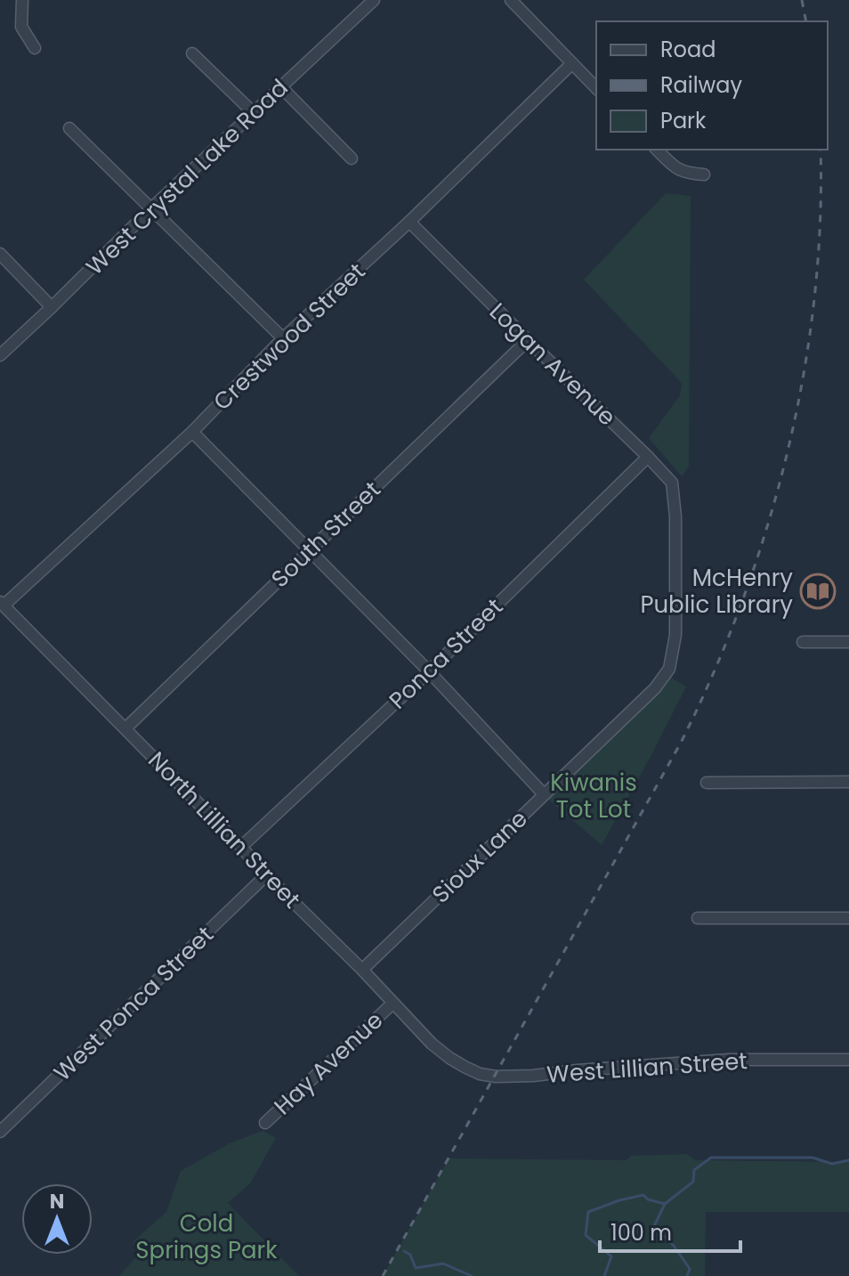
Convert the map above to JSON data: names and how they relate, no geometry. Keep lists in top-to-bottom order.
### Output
{
  "streets": {
    "street": [
      "West Crystal Lake Road",
      "Crestwood Street",
      "Logan Avenue",
      "South Street",
      "Ponca Street",
      "North Lillian Street",
      "Sioux Lane",
      "West Ponca Street",
      "Hay Avenue",
      "West Lillian Street"
    ]
  },
  "crossings": [
    ["Crestwood Street", "Logan Avenue"],
    ["Crestwood Street", "North Lillian Street"],
    ["Logan Avenue", "South Street"],
    ["Logan Avenue", "Ponca Street"],
    ["Logan Avenue", "Sioux Lane"],
    ["South Street", "North Lillian Street"],
    ["Ponca Street", "North Lillian Street"],
    ["North Lillian Street", "Sioux Lane"],
    ["North Lillian Street", "West Ponca Street"],
    ["North Lillian Street", "Hay Avenue"],
    ["North Lillian Street", "West Lillian Street"]
  ],
  "parks": ["Kiwanis Tot Lot", "Cold Springs Park"],
  "places": {
    "library": ["McHenry Public Library"]
  },
  "legend": ["Road", "Railway", "Park"],
  "scale_bar": "100 m",
  "north": "top"
}
